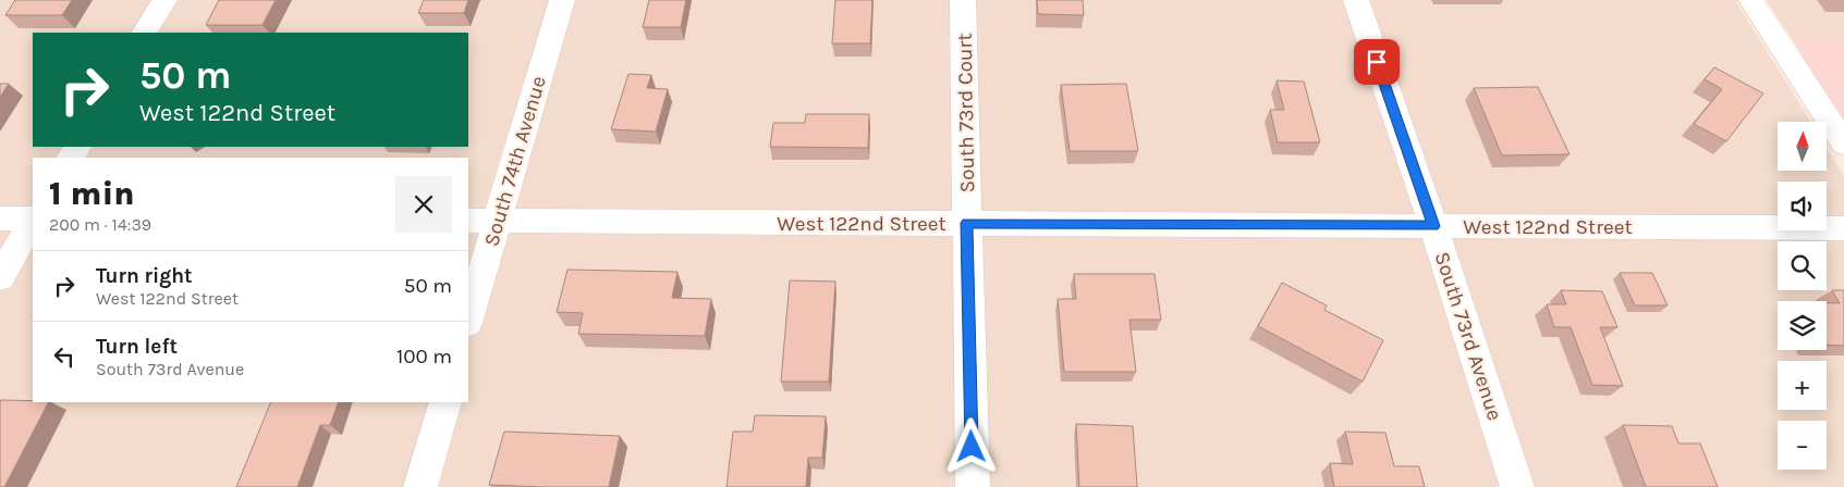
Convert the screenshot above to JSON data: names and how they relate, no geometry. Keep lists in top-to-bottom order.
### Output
{
  "streets": {
    "street": [
      "South 73rd Court",
      "South 74th Avenue",
      "West 122nd Street",
      "South 73rd Avenue"
    ]
  },
  "crossings": [
    ["South 73rd Court", "West 122nd Street"],
    ["South 74th Avenue", "West 122nd Street"],
    ["West 122nd Street", "South 73rd Avenue"]
  ],
  "north": "top",
  "page": {
    "turn": ["50 m", "West 122nd Street"],
    "map_buttons": ["+", "−"],
    "heading": ["1 min", "200 m · 14:39"],
    "list": [
      {
        "name": "Turn right",
        "note": "West 122nd Street",
        "value": "50 m"
      },
      {
        "name": "Turn left",
        "note": "South 73rd Avenue",
        "value": "100 m"
      }
    ]
  }
}
